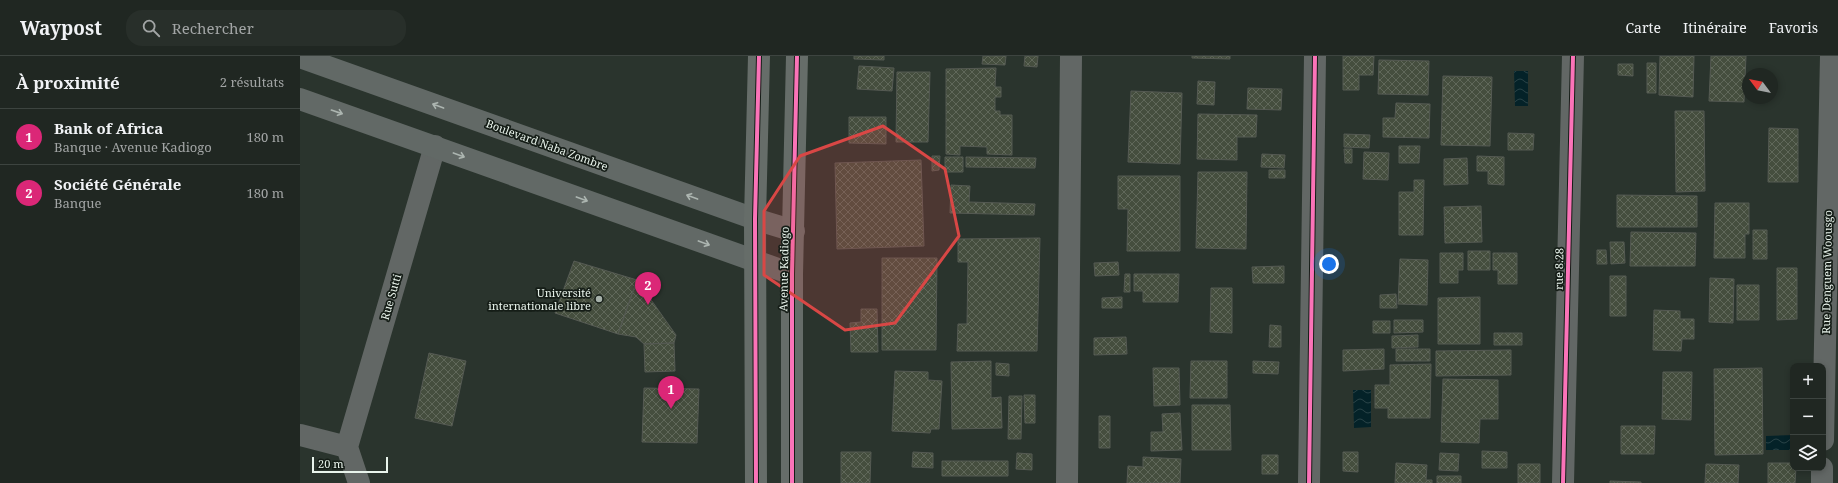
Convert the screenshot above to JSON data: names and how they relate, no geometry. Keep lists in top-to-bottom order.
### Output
{
  "streets": {
    "highway": ["Avenue Kadiogo"],
    "main road": ["Boulevard Naba Zombre"],
    "street": ["rue 8.28", "Rue Denguem Woousgo", "Rue Sutti"]
  },
  "crossings": [
    ["Boulevard Naba Zombre", "Avenue Kadiogo"]
  ],
  "places": ["Université internationale libre"],
  "scale_bar": "20 m",
  "north": "top left",
  "page": {
    "header": "Waypost",
    "search": "Rechercher",
    "nav": ["Carte", "Itinéraire", "Favoris"],
    "heading": ["À proximité", "2 résultats"],
    "list": [
      {
        "mark": "1",
        "name": "Bank of Africa",
        "note": "Banque · Avenue Kadiogo",
        "value": "180 m"
      },
      {
        "mark": "2",
        "name": "Société Générale",
        "note": "Banque",
        "value": "180 m"
      }
    ],
    "pins": ["2", "1"],
    "map_buttons": ["+", "−"],
    "scale": "20 m"
  }
}
